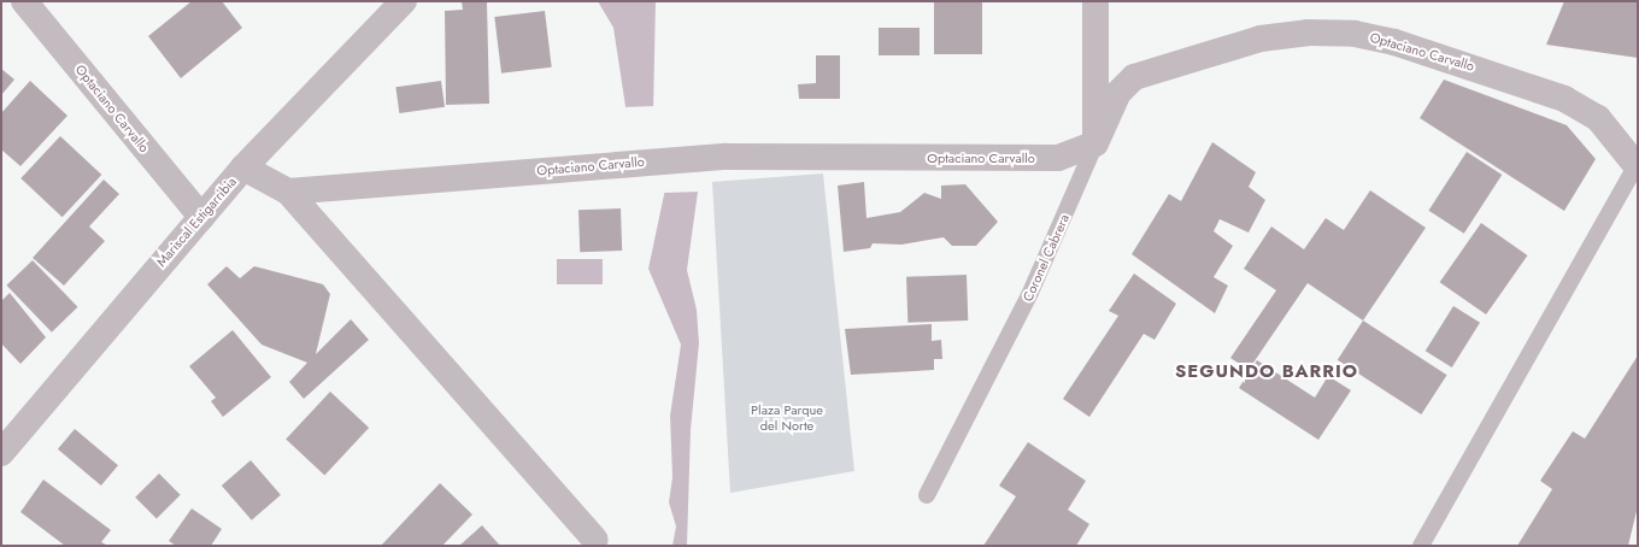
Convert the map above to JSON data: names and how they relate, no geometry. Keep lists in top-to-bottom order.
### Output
{
  "streets": {
    "street": ["Optaciano Carvallo", "Mariscal Estigarribia", "Coronel Cabrera"]
  },
  "crossings": [
    ["Optaciano Carvallo", "Mariscal Estigarribia"],
    ["Optaciano Carvallo", "Coronel Cabrera"]
  ],
  "districts": ["SEGUNDO BARRIO"],
  "parks": ["Plaza Parque del Norte"]
}
